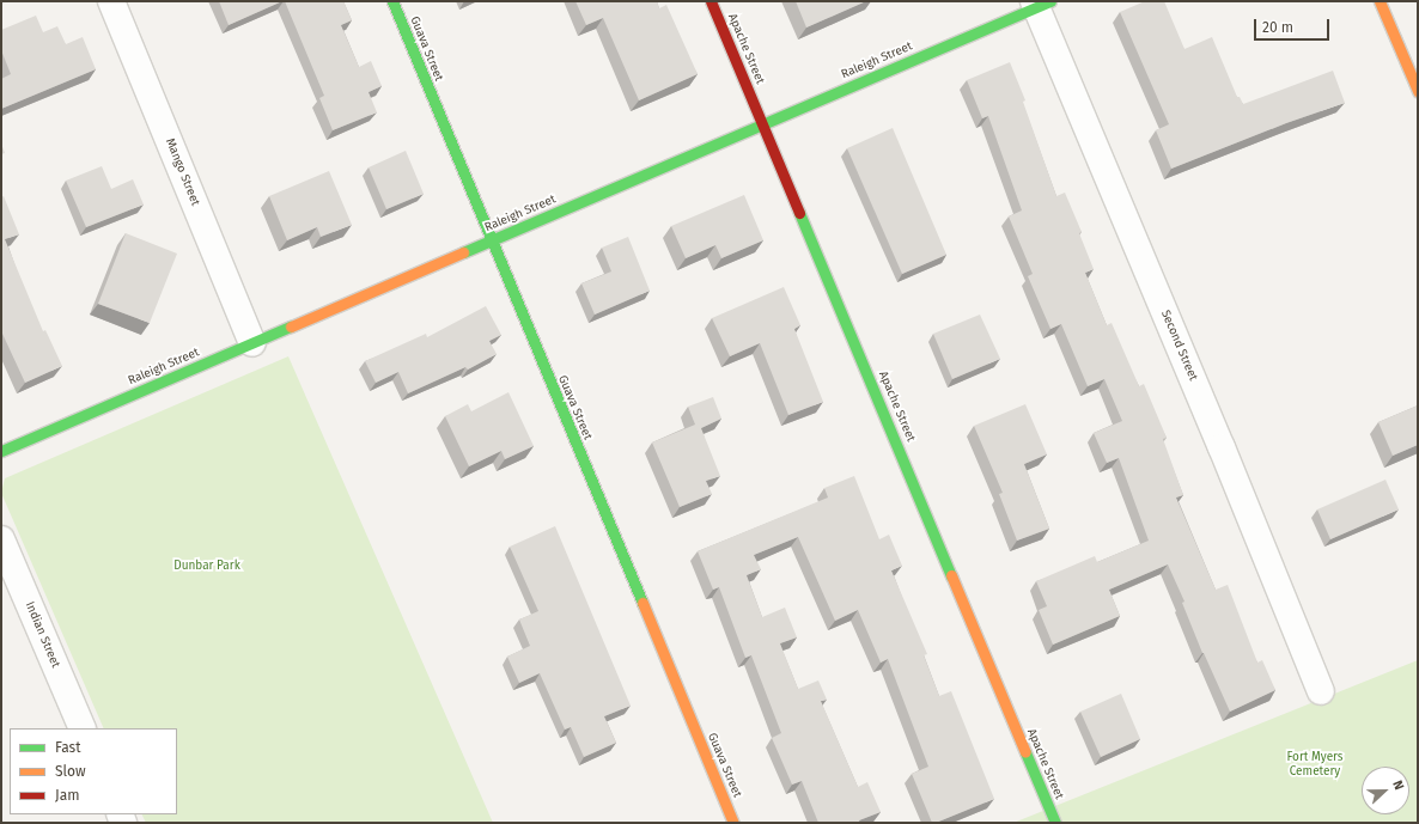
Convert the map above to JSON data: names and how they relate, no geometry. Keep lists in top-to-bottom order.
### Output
{
  "streets": {
    "street": [
      "Guava Street",
      "Apache Street",
      "Raleigh Street",
      "Mango Street",
      "Second Street",
      "Indian Street"
    ]
  },
  "crossings": [
    ["Guava Street", "Raleigh Street"],
    ["Apache Street", "Raleigh Street"],
    ["Raleigh Street", "Mango Street"],
    ["Raleigh Street", "Second Street"]
  ],
  "parks": ["Dunbar Park", "Fort Myers Cemetery"],
  "legend": ["Fast", "Slow", "Jam"],
  "scale_bar": "20 m",
  "north": "right"
}
